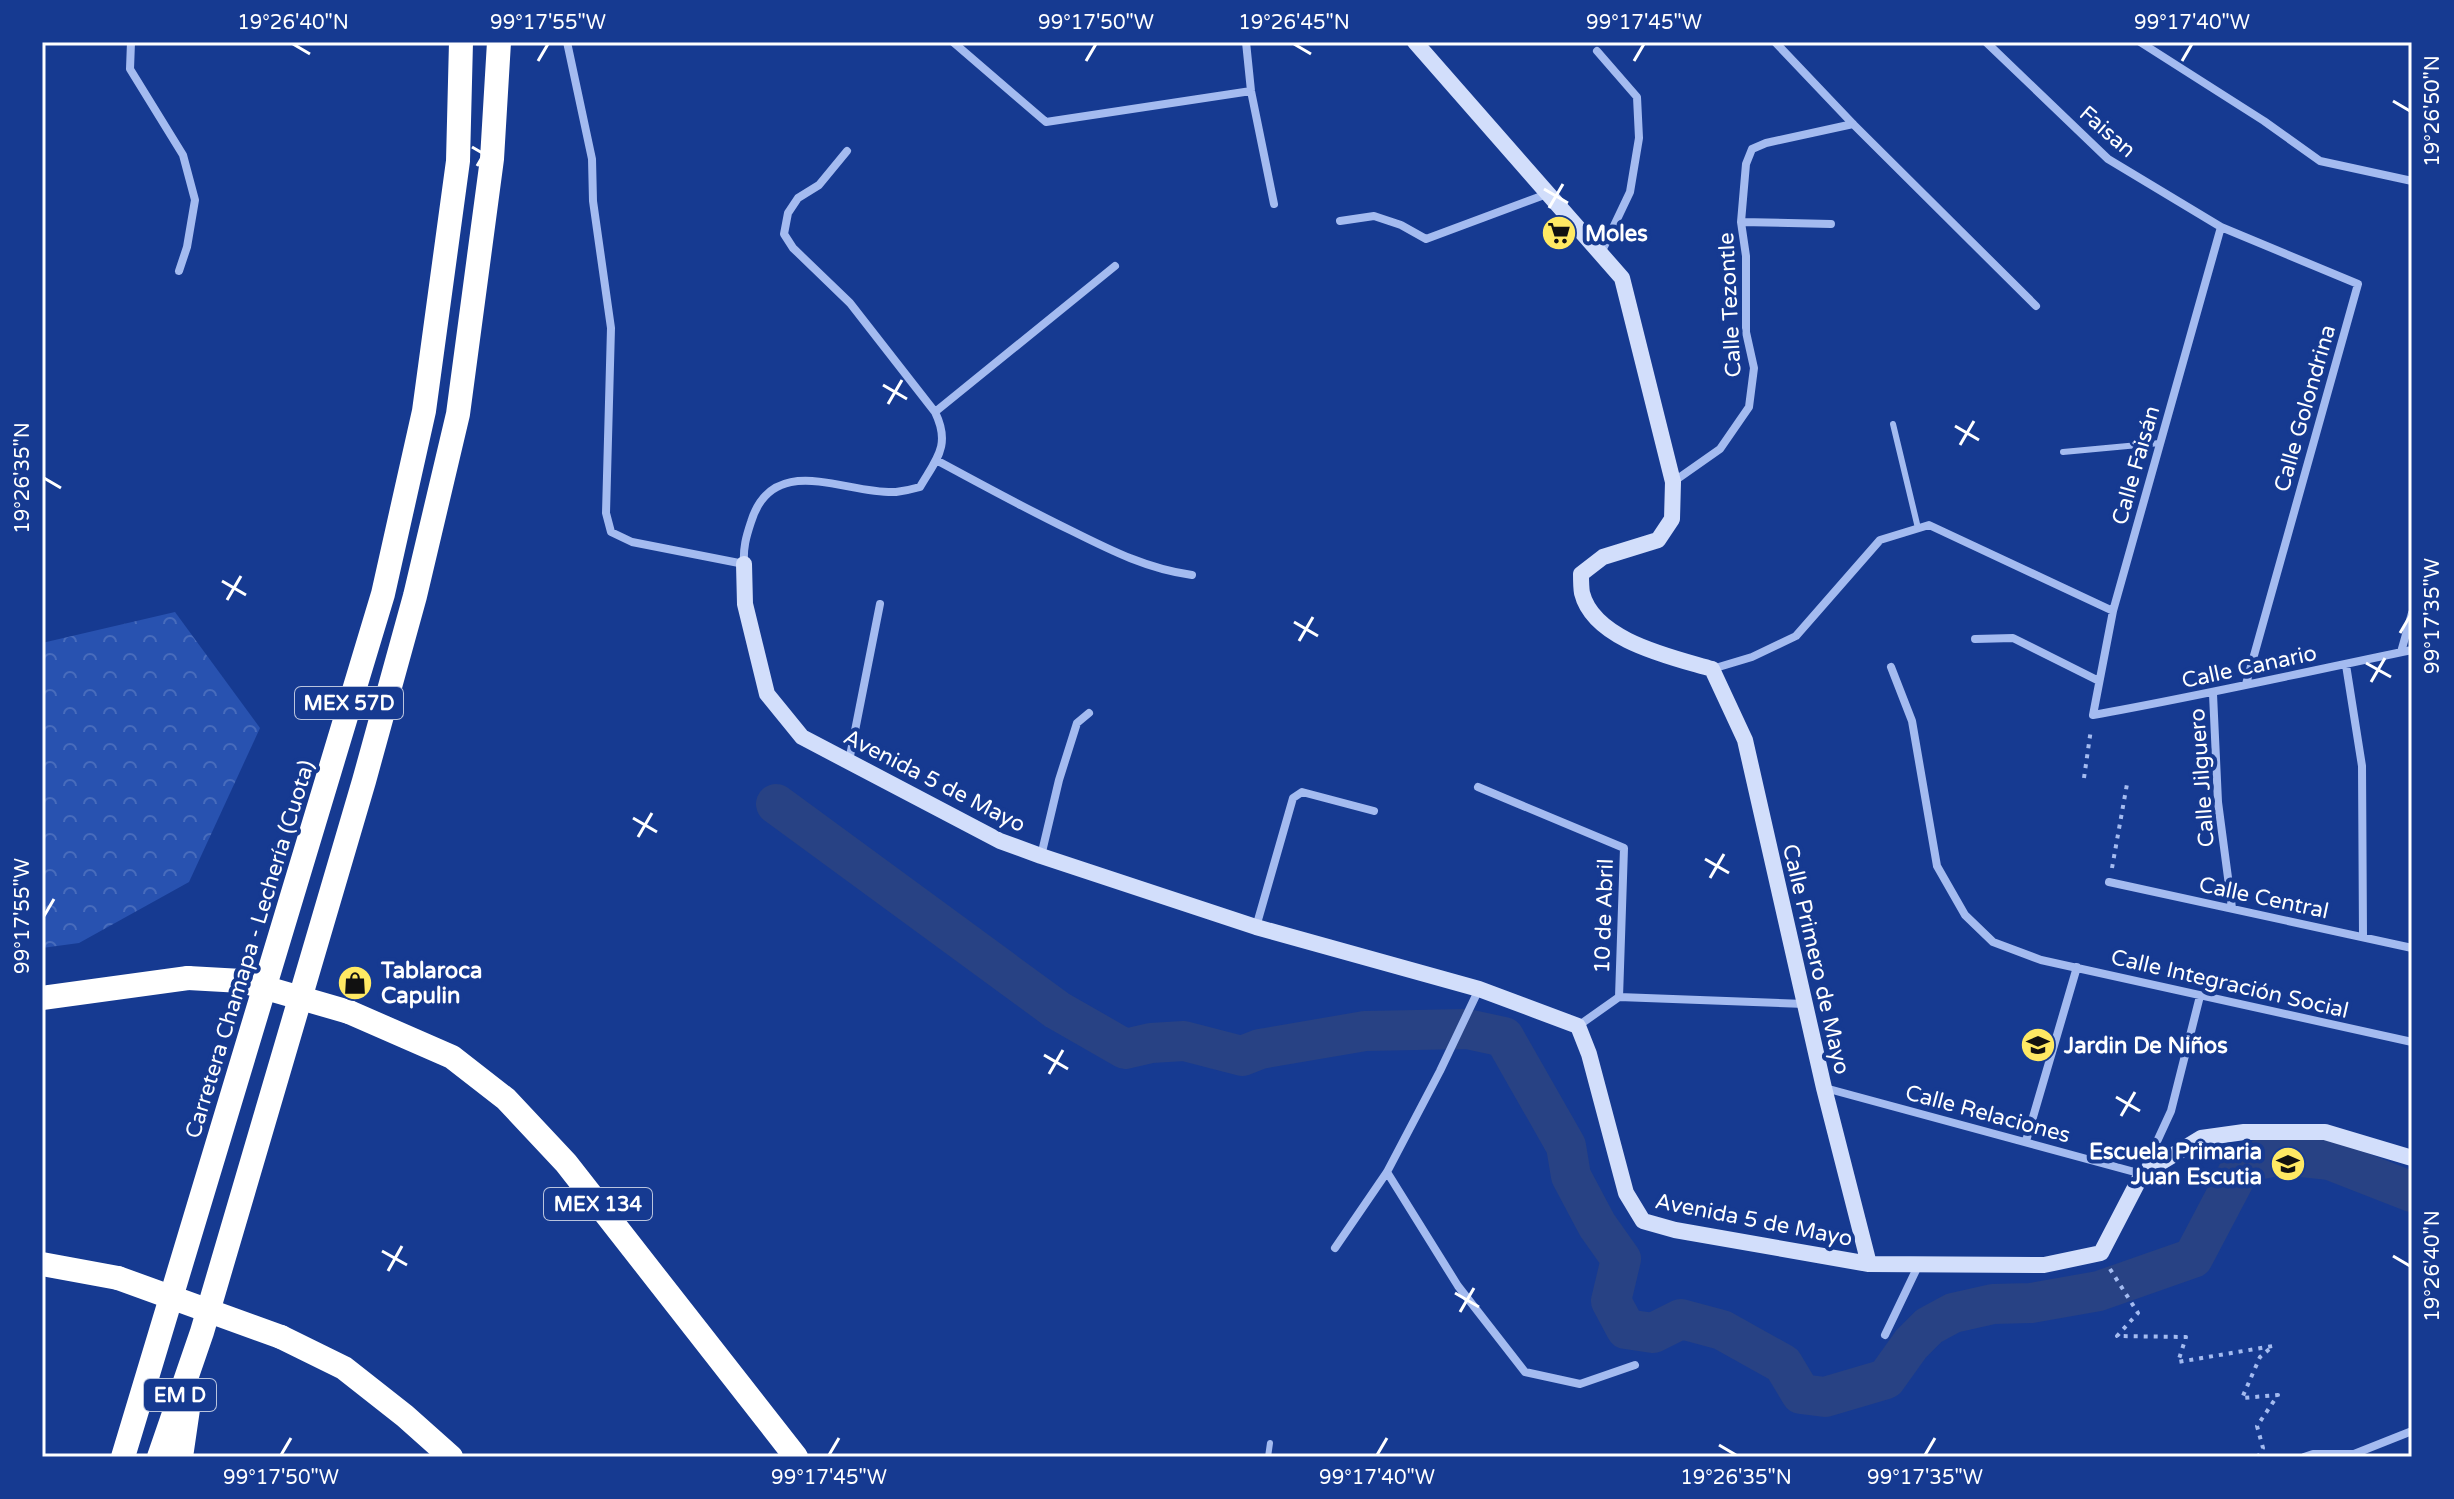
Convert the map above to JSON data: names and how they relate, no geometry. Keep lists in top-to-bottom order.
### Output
{
  "streets": {
    "highway": [
      "MEX 57D",
      "Carretera Chamapa - Lechería (Cuota)",
      "MEX 134",
      "EM D"
    ],
    "street": [
      "Faisan",
      "Calle Tezontle",
      "Calle Golondrina",
      "Calle Faisán",
      "Calle Canario",
      "Calle Jilguero",
      "Avenida 5 de Mayo",
      "Calle Central",
      "10 de Abril",
      "Calle Primero de Mayo",
      "Calle Integración Social",
      "Calle Relaciones"
    ]
  },
  "crossings": [
    ["Faisan", "Calle Golondrina"],
    ["Faisan", "Calle Faisán"],
    ["Calle Golondrina", "Calle Faisán"],
    ["Calle Golondrina", "Calle Canario"],
    ["Calle Faisán", "Calle Canario"],
    ["Calle Canario", "Calle Jilguero"],
    ["MEX 57D", "EM D"],
    ["Calle Jilguero", "Calle Central"],
    ["Avenida 5 de Mayo", "10 de Abril"],
    ["Avenida 5 de Mayo", "Calle Primero de Mayo"],
    ["Avenida 5 de Mayo", "Calle Relaciones"],
    ["Carretera Chamapa - Lechería (Cuota)", "EM D"],
    ["Calle Primero de Mayo", "Calle Relaciones"]
  ],
  "places": {
    "supermarket": ["Moles"],
    "shop": ["Tablaroca Capulin"],
    "school or university": ["Jardin De Niños", "Escuela Primaria Juan Escutia"]
  },
  "coordinates": [
    "19°26'40\"N",
    "99°17'55\"W",
    "99°17'50\"W",
    "19°26'45\"N",
    "99°17'45\"W",
    "99°17'40\"W",
    "19°26'50\"N",
    "19°26'35\"N",
    "99°17'35\"W"
  ]
}
